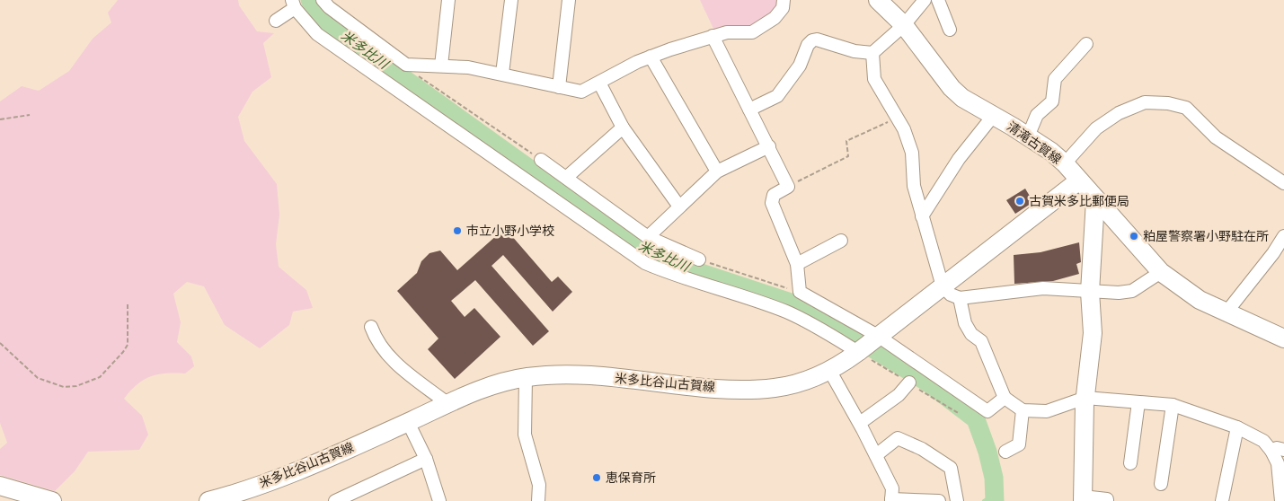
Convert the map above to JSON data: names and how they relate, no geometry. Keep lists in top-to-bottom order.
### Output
{
  "streets": {
    "main road": ["清滝古賀線", "米多比谷山古賀線"]
  },
  "crossings": [
    ["清滝古賀線", "米多比谷山古賀線"]
  ],
  "water": ["米多比川"],
  "places": [
    "古賀米多比郵便局",
    "市立小野小学校",
    "粕屋警察署小野駐在所",
    "恵保育所"
  ]
}
